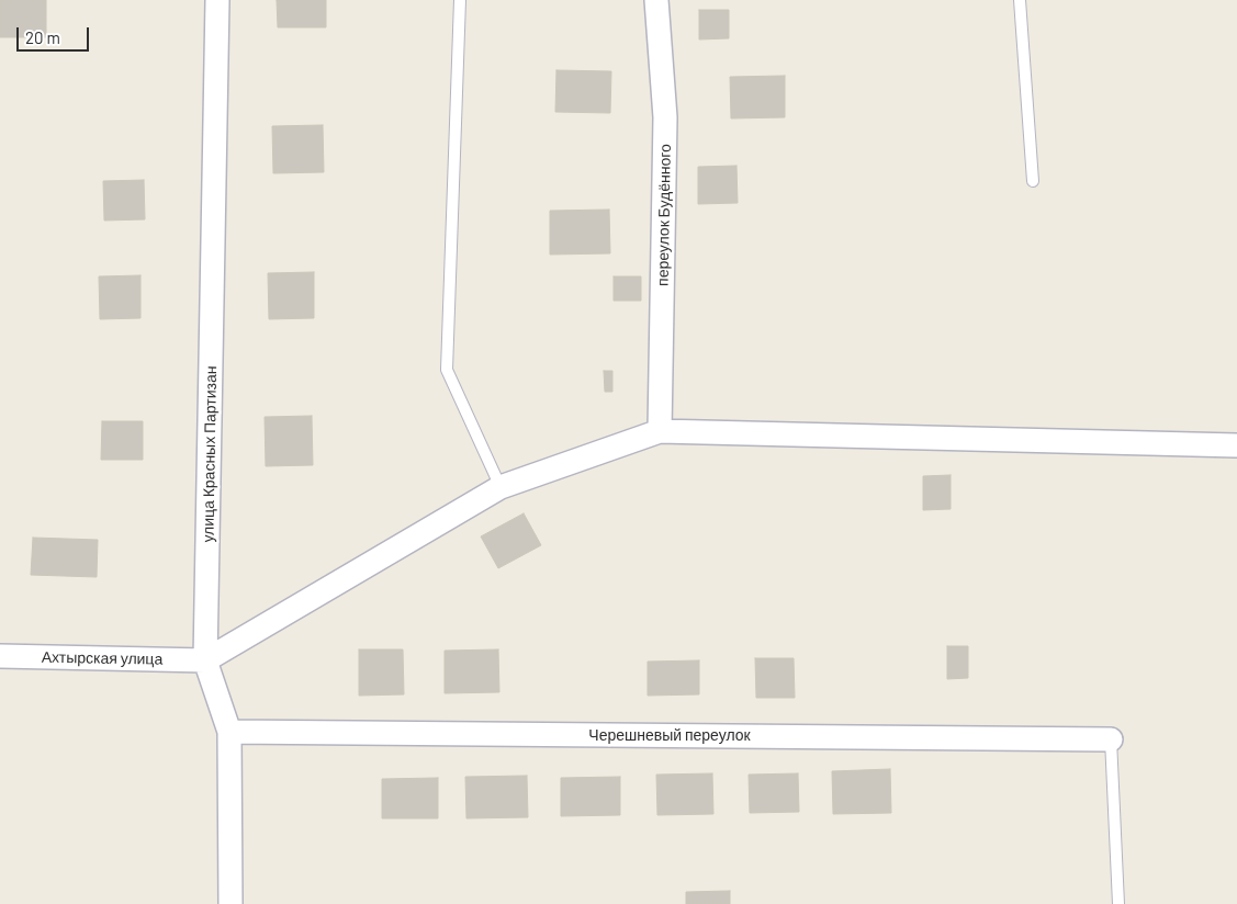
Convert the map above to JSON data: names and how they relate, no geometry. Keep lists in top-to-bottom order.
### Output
{
  "streets": {
    "street": [
      "переулок Будённого",
      "улица Красных Партизан",
      "Ахтырская улица",
      "Черешневый переулок"
    ]
  },
  "crossings": [
    ["улица Красных Партизан", "Ахтырская улица"],
    ["улица Красных Партизан", "Черешневый переулок"]
  ],
  "scale_bar": "20 m"
}
